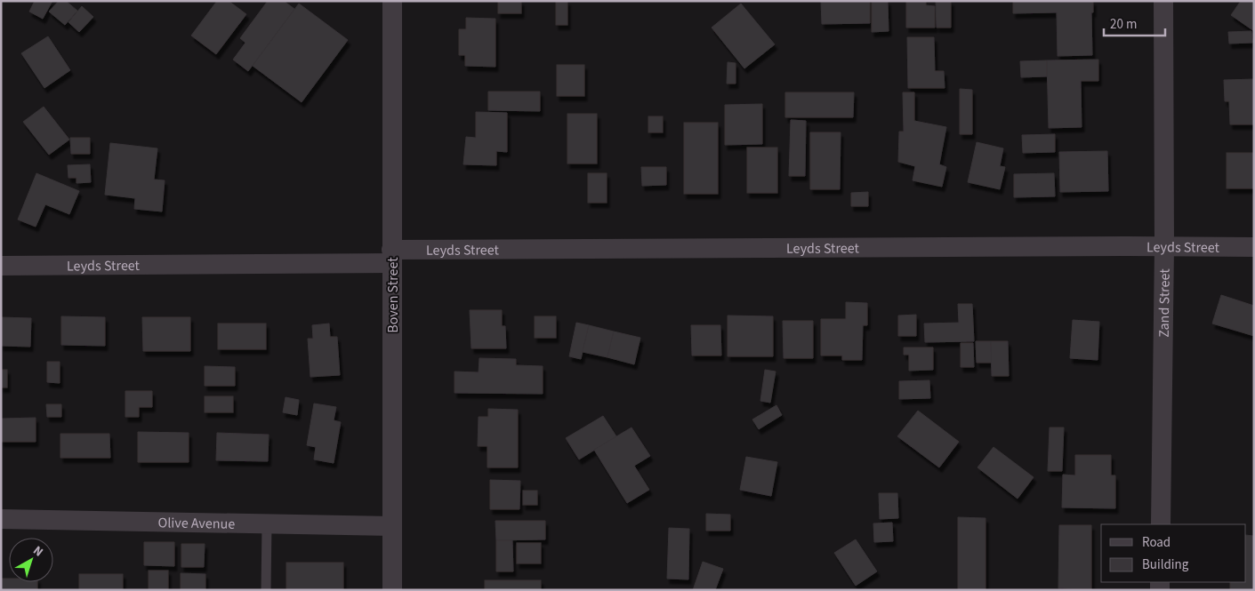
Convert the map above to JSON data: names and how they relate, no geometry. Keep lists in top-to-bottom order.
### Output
{
  "streets": {
    "street": [
      "Leyds Street",
      "Boven Street",
      "Zand Street",
      "Olive Avenue"
    ]
  },
  "crossings": [
    ["Leyds Street", "Boven Street"],
    ["Leyds Street", "Zand Street"],
    ["Boven Street", "Olive Avenue"]
  ],
  "legend": ["Road", "Building"],
  "scale_bar": "20 m",
  "north": "top right"
}
